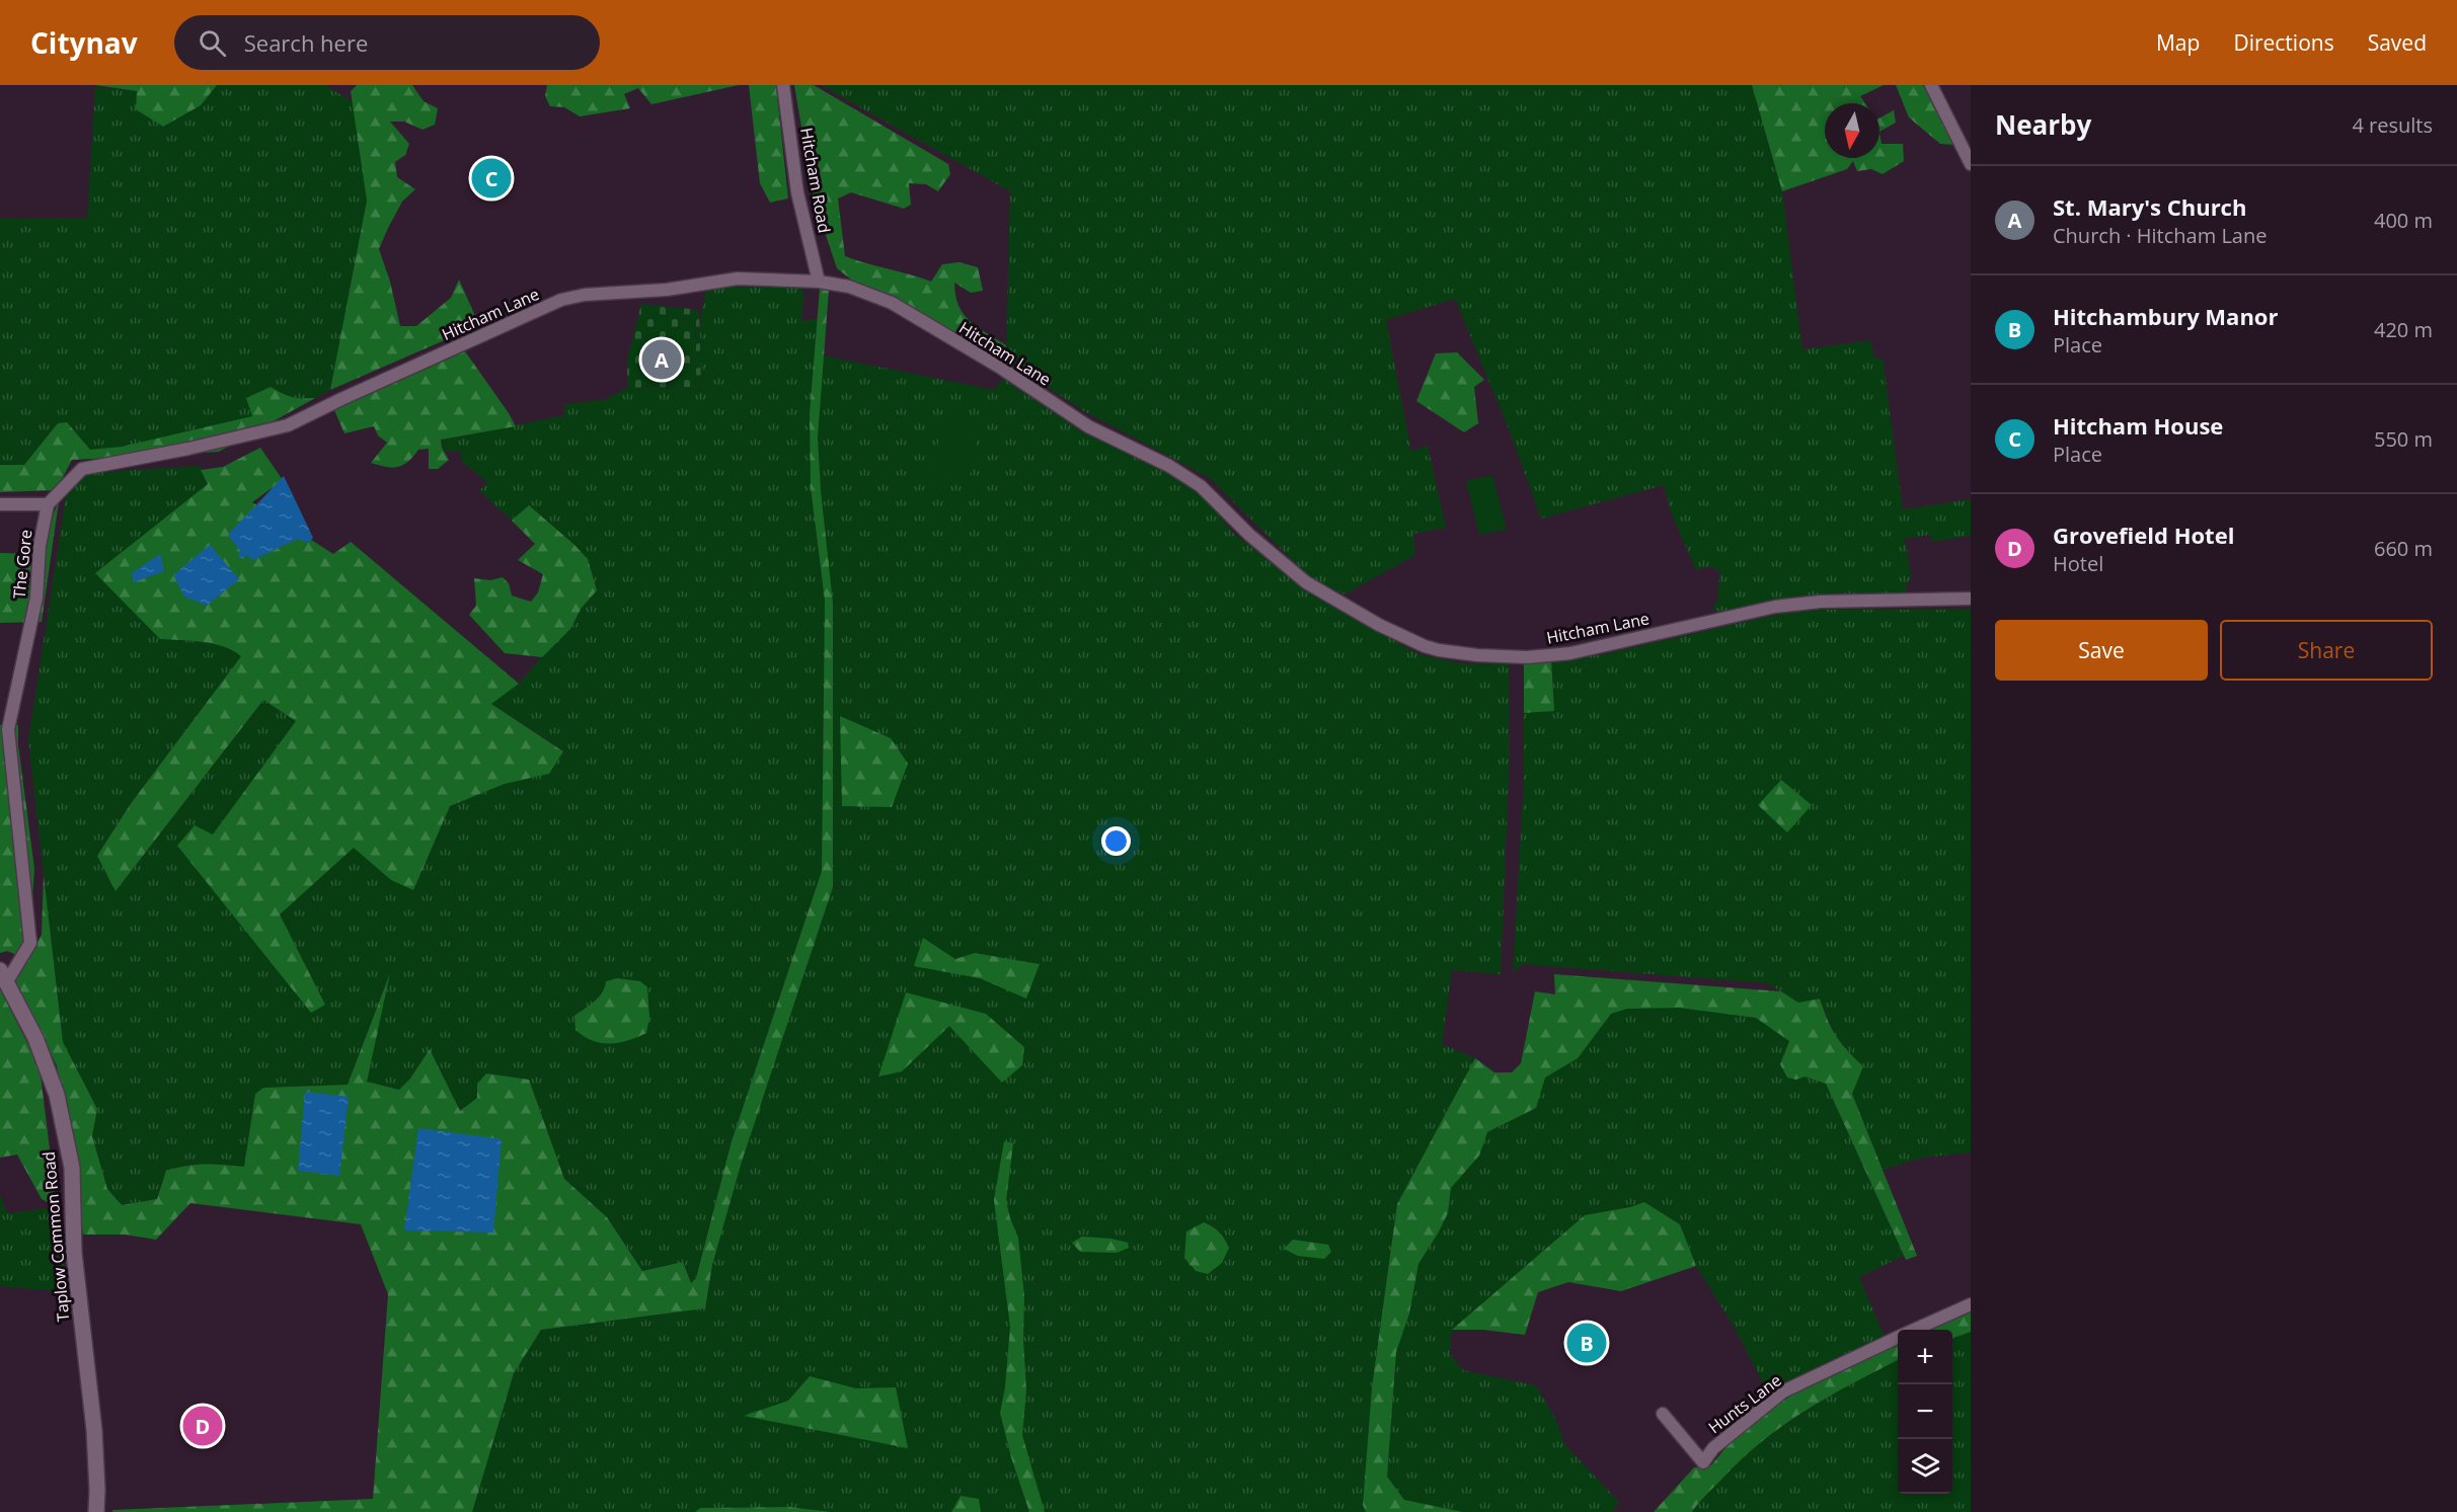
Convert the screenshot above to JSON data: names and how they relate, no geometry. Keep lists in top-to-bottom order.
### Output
{
  "streets": {
    "street": [
      "Hitcham Road",
      "Hitcham Lane",
      "The Gore",
      "Taplow Common Road",
      "Hunts Lane"
    ]
  },
  "crossings": [
    ["Hitcham Road", "Hitcham Lane"],
    ["Hitcham Lane", "The Gore"],
    ["The Gore", "Taplow Common Road"]
  ],
  "north": "bottom",
  "page": {
    "header": "Citynav",
    "search": "Search here",
    "nav": ["Map", "Directions", "Saved"],
    "heading": ["Nearby", "4 results"],
    "pins": [
      "C",
      "A",
      "B",
      "D"
    ],
    "list": [
      {
        "mark": "A",
        "name": "St. Mary's Church",
        "note": "Church · Hitcham Lane",
        "value": "400 m"
      },
      {
        "mark": "B",
        "name": "Hitchambury Manor",
        "note": "Place",
        "value": "420 m"
      },
      {
        "mark": "C",
        "name": "Hitcham House",
        "note": "Place",
        "value": "550 m"
      },
      {
        "mark": "D",
        "name": "Grovefield Hotel",
        "note": "Hotel",
        "value": "660 m"
      }
    ],
    "buttons": ["Save", "Share"],
    "map_buttons": ["+", "−"]
  }
}
